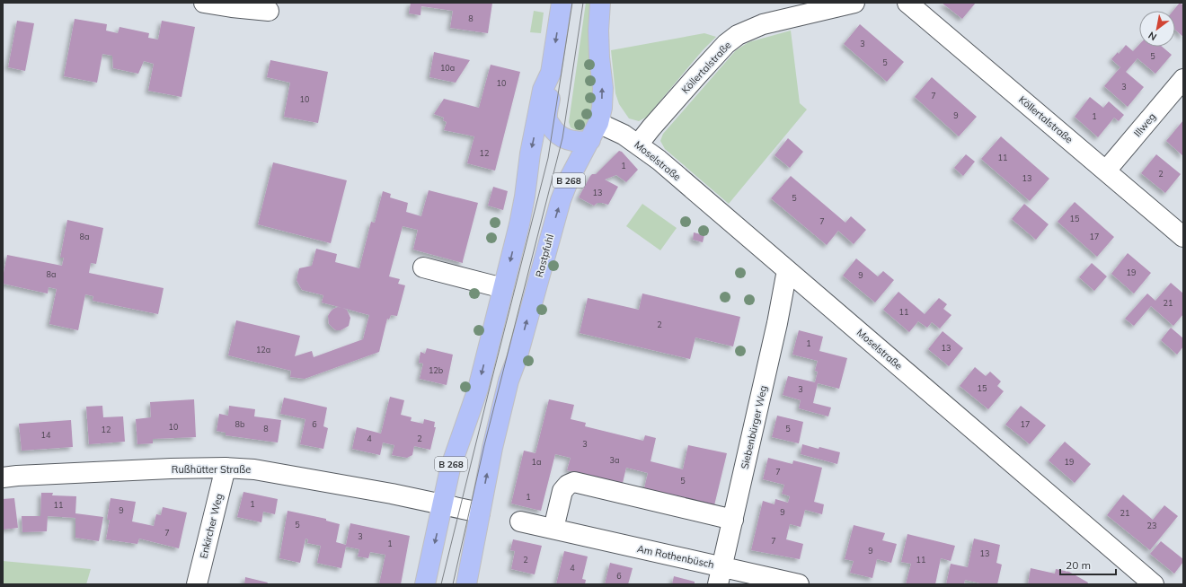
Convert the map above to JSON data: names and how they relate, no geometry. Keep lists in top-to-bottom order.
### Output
{
  "streets": {
    "main road": ["B 268", "Rastpfuhl"],
    "street": [
      "Köllertalstraße",
      "Illweg",
      "Moselstraße",
      "Siebenbürger Weg",
      "Rußhütter Straße",
      "Enkircher Weg",
      "Am Rothenbüsch"
    ]
  },
  "crossings": [
    ["Köllertalstraße", "Illweg"],
    ["Köllertalstraße", "Moselstraße"],
    ["Moselstraße", "Rastpfuhl"],
    ["Moselstraße", "Siebenbürger Weg"],
    ["B 268", "Rastpfuhl"],
    ["B 268", "Rußhütter Straße"],
    ["Rastpfuhl", "Rußhütter Straße"],
    ["Siebenbürger Weg", "Am Rothenbüsch"],
    ["Rußhütter Straße", "Enkircher Weg"]
  ],
  "house_numbers": [
    "8",
    "3",
    "5",
    "5",
    "10a",
    "10",
    "3",
    "7",
    "10",
    "9",
    "1",
    "12",
    "11",
    "1",
    "2",
    "13",
    "13",
    "5",
    "15",
    "7",
    "8a",
    "17",
    "19",
    "8a",
    "9",
    "21",
    "11",
    "2",
    "1",
    "13",
    "12a",
    "12b",
    "15",
    "3",
    "8b",
    "6",
    "17",
    "10",
    "8",
    "5",
    "12",
    "14",
    "4",
    "2",
    "3",
    "3a",
    "1a",
    "19",
    "7",
    "5",
    "1",
    "1",
    "11",
    "9",
    "9",
    "21",
    "5",
    "23",
    "7",
    "3",
    "7",
    "1",
    "9",
    "13",
    "2",
    "11",
    "4",
    "6"
  ],
  "scale_bar": "20 m",
  "north": "bottom left"
}
